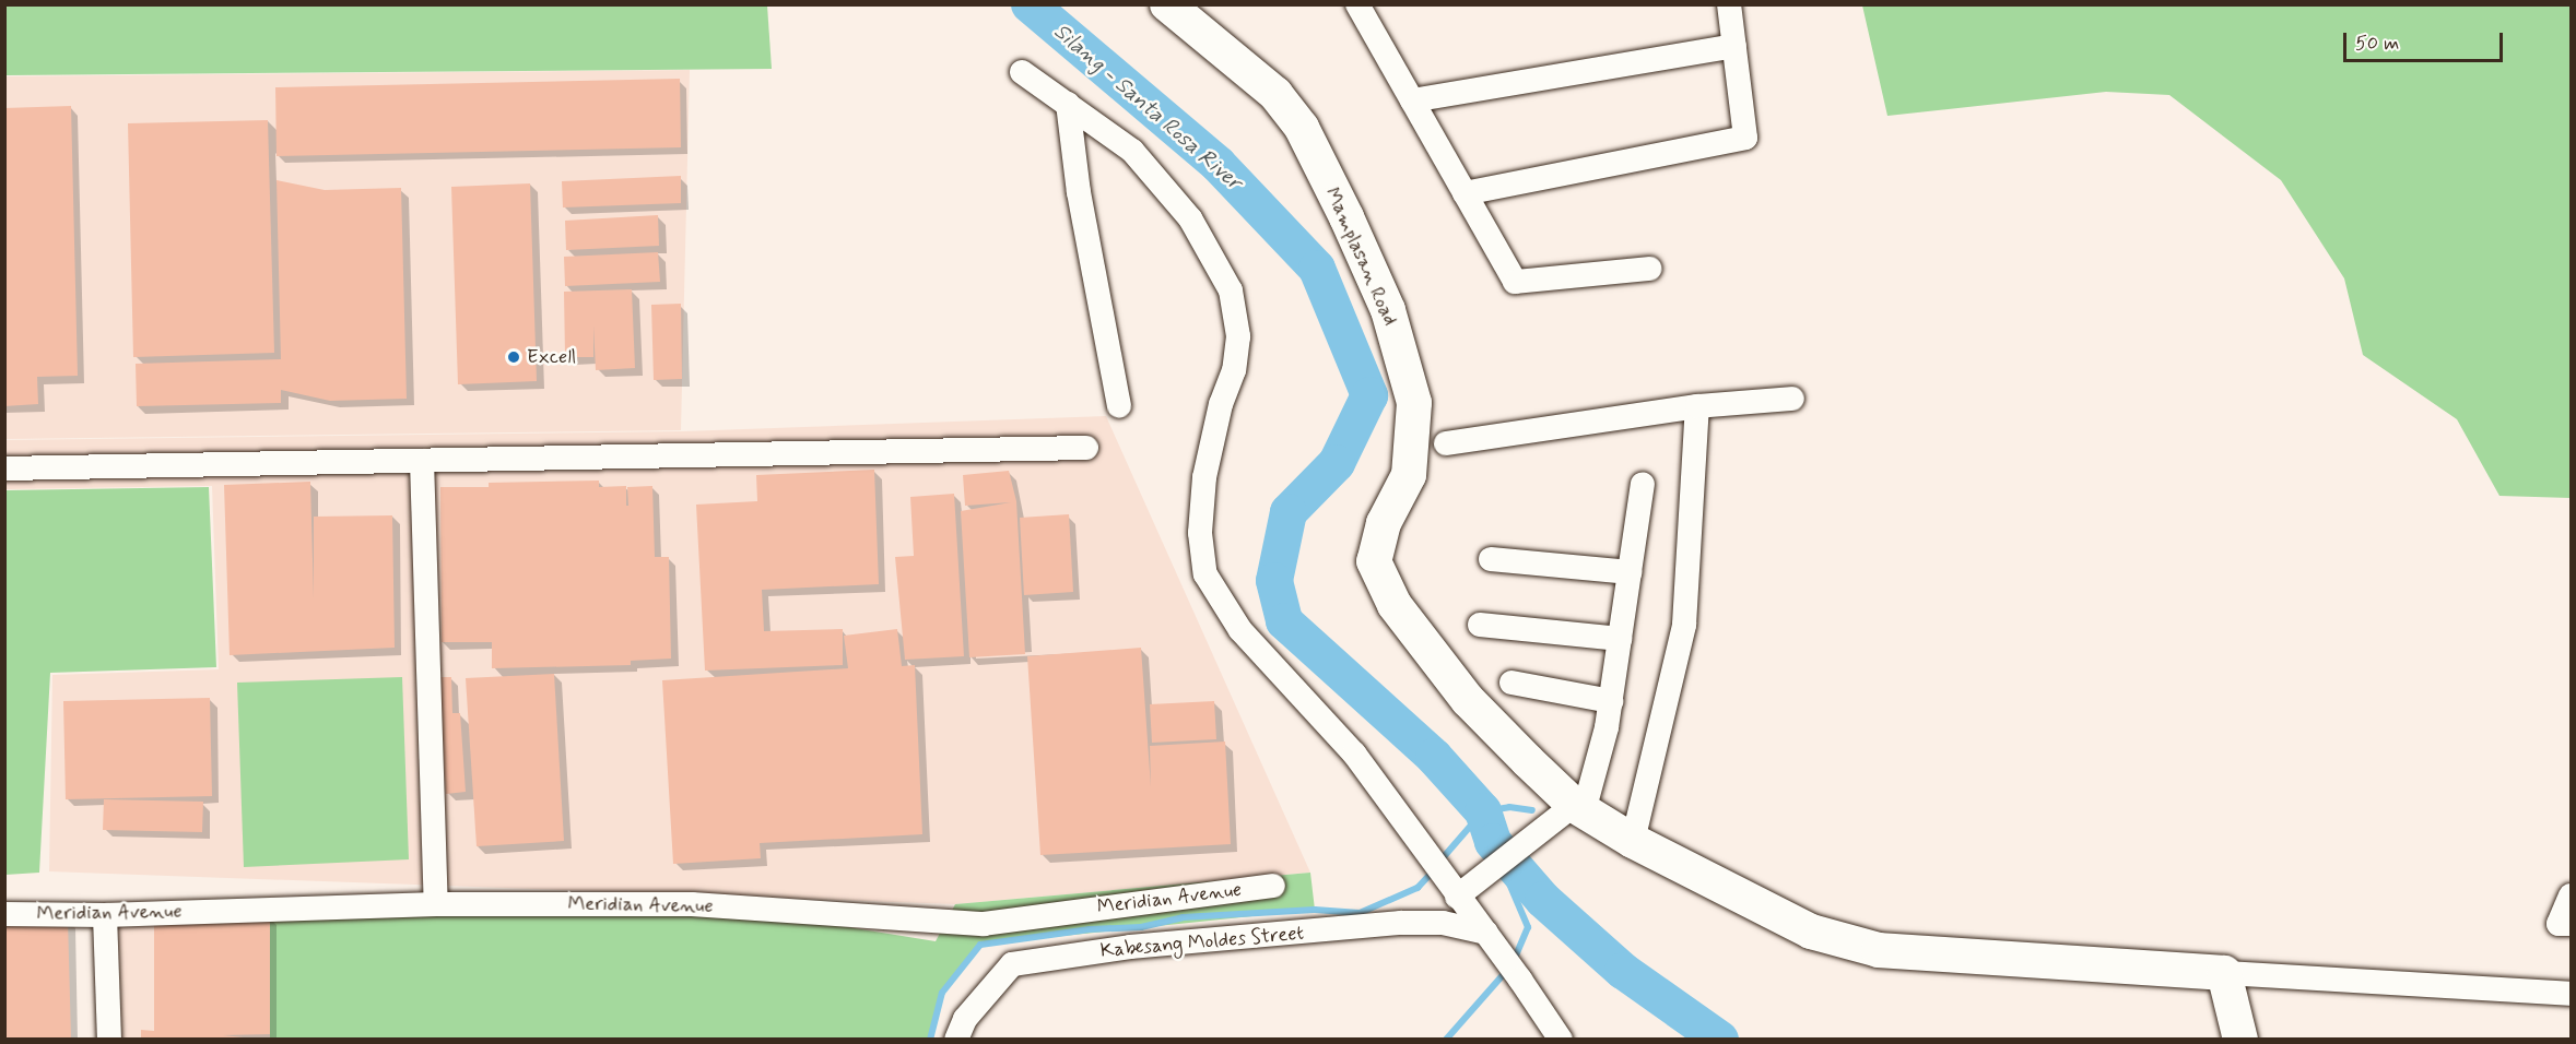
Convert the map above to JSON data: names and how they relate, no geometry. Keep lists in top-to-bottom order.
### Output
{
  "streets": {
    "street": ["Mamplasan Road", "Meridian Avenue", "Kabesang Moldes Street"]
  },
  "water": ["Silang - Santa Rosa River"],
  "places": ["Excell"],
  "scale_bar": "50 m"
}
